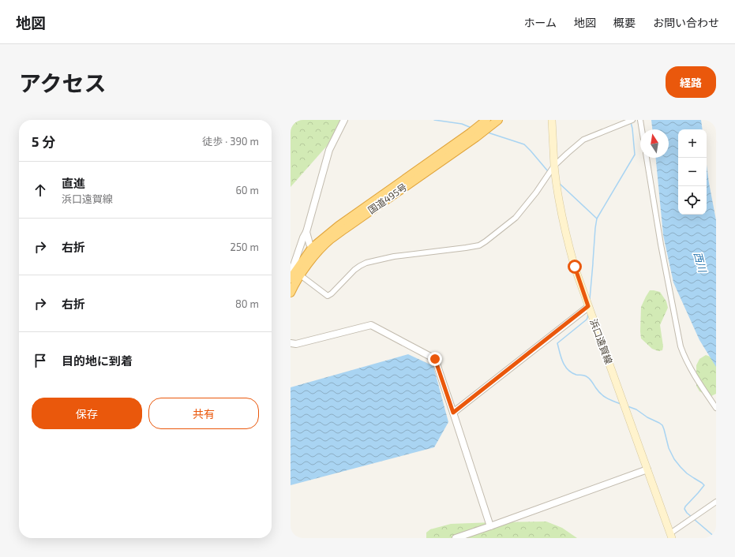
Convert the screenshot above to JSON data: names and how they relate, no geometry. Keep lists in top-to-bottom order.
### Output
{
  "streets": {
    "highway": ["国道495号"],
    "main road": ["浜口遠賀線"]
  },
  "water": ["西川"],
  "north": "top",
  "page": {
    "header": "地図",
    "nav": [
      "ホーム",
      "地図",
      "概要",
      "お問い合わせ"
    ],
    "title": "アクセス",
    "buttons": [
      "経路",
      ["保存", "共有"]
    ],
    "heading": ["5 分", "徒歩 · 390 m"],
    "map_buttons": ["+", "−"],
    "list": [
      ["直進", "浜口遠賀線", "60 m"],
      ["右折", "250 m"],
      ["右折", "80 m"],
      "目的地に到着"
    ]
  }
}
